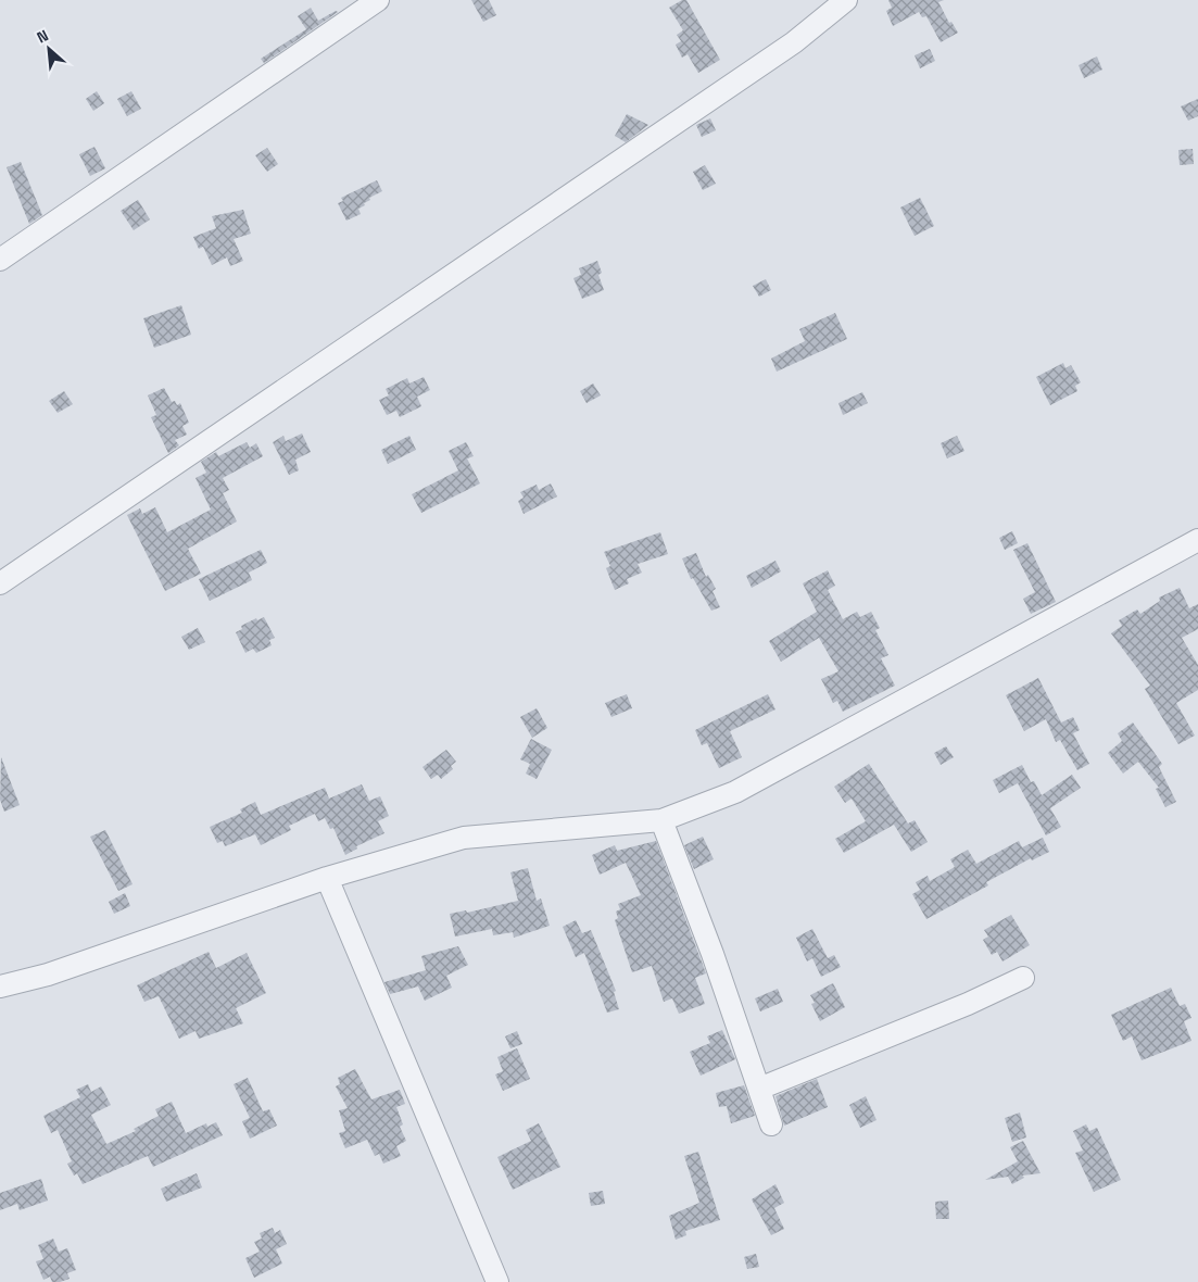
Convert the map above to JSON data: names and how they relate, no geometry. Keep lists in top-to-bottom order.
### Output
{
  "north": "top left"
}
